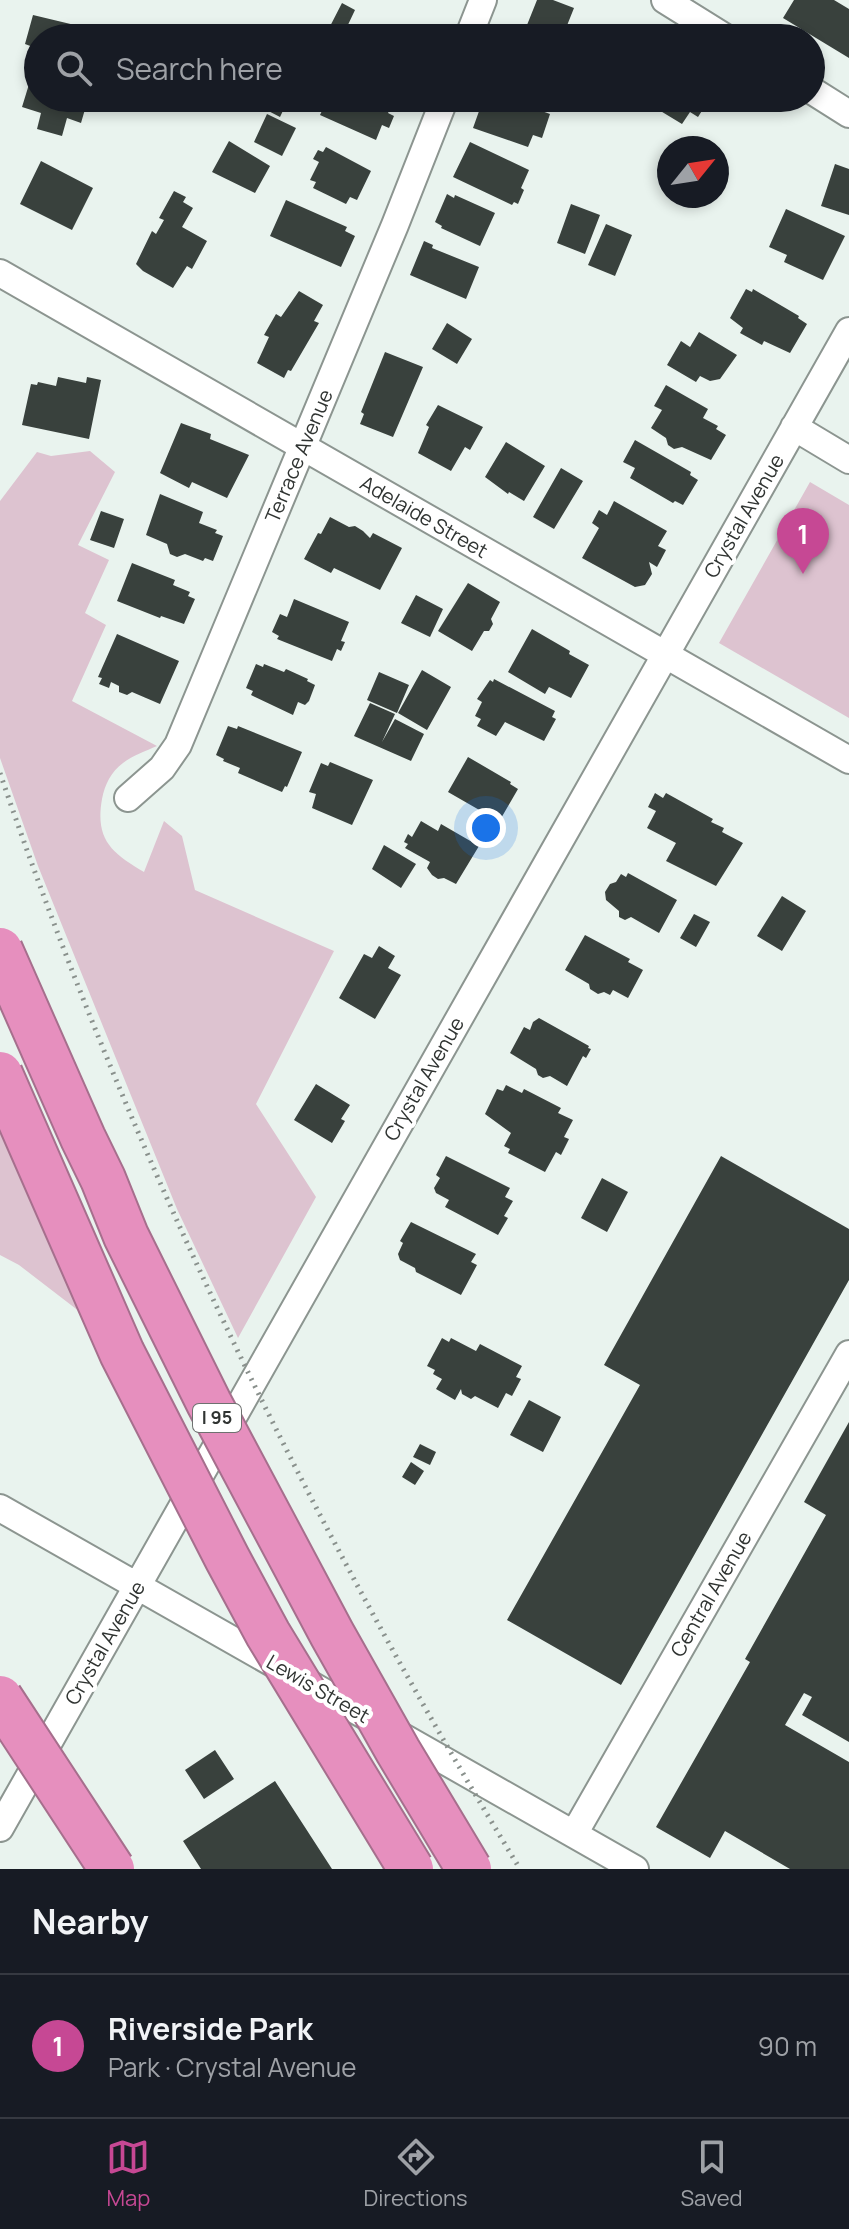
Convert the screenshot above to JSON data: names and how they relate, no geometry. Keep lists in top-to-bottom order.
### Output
{
  "streets": {
    "highway": ["I 95"],
    "street": [
      "Terrace Avenue",
      "Crystal Avenue",
      "Adelaide Street",
      "Central Avenue",
      "Lewis Street"
    ]
  },
  "crossings": [
    ["Terrace Avenue", "Adelaide Street"],
    ["Crystal Avenue", "Adelaide Street"],
    ["Crystal Avenue", "Lewis Street"],
    ["Central Avenue", "Lewis Street"]
  ],
  "north": "top right",
  "page": {
    "search": "Search here",
    "pins": "1",
    "heading": "Nearby",
    "list": [
      {
        "mark": "1",
        "name": "Riverside Park",
        "note": "Park · Crystal Avenue",
        "value": "90 m"
      }
    ],
    "nav": ["Map", "Directions", "Saved"]
  }
}
